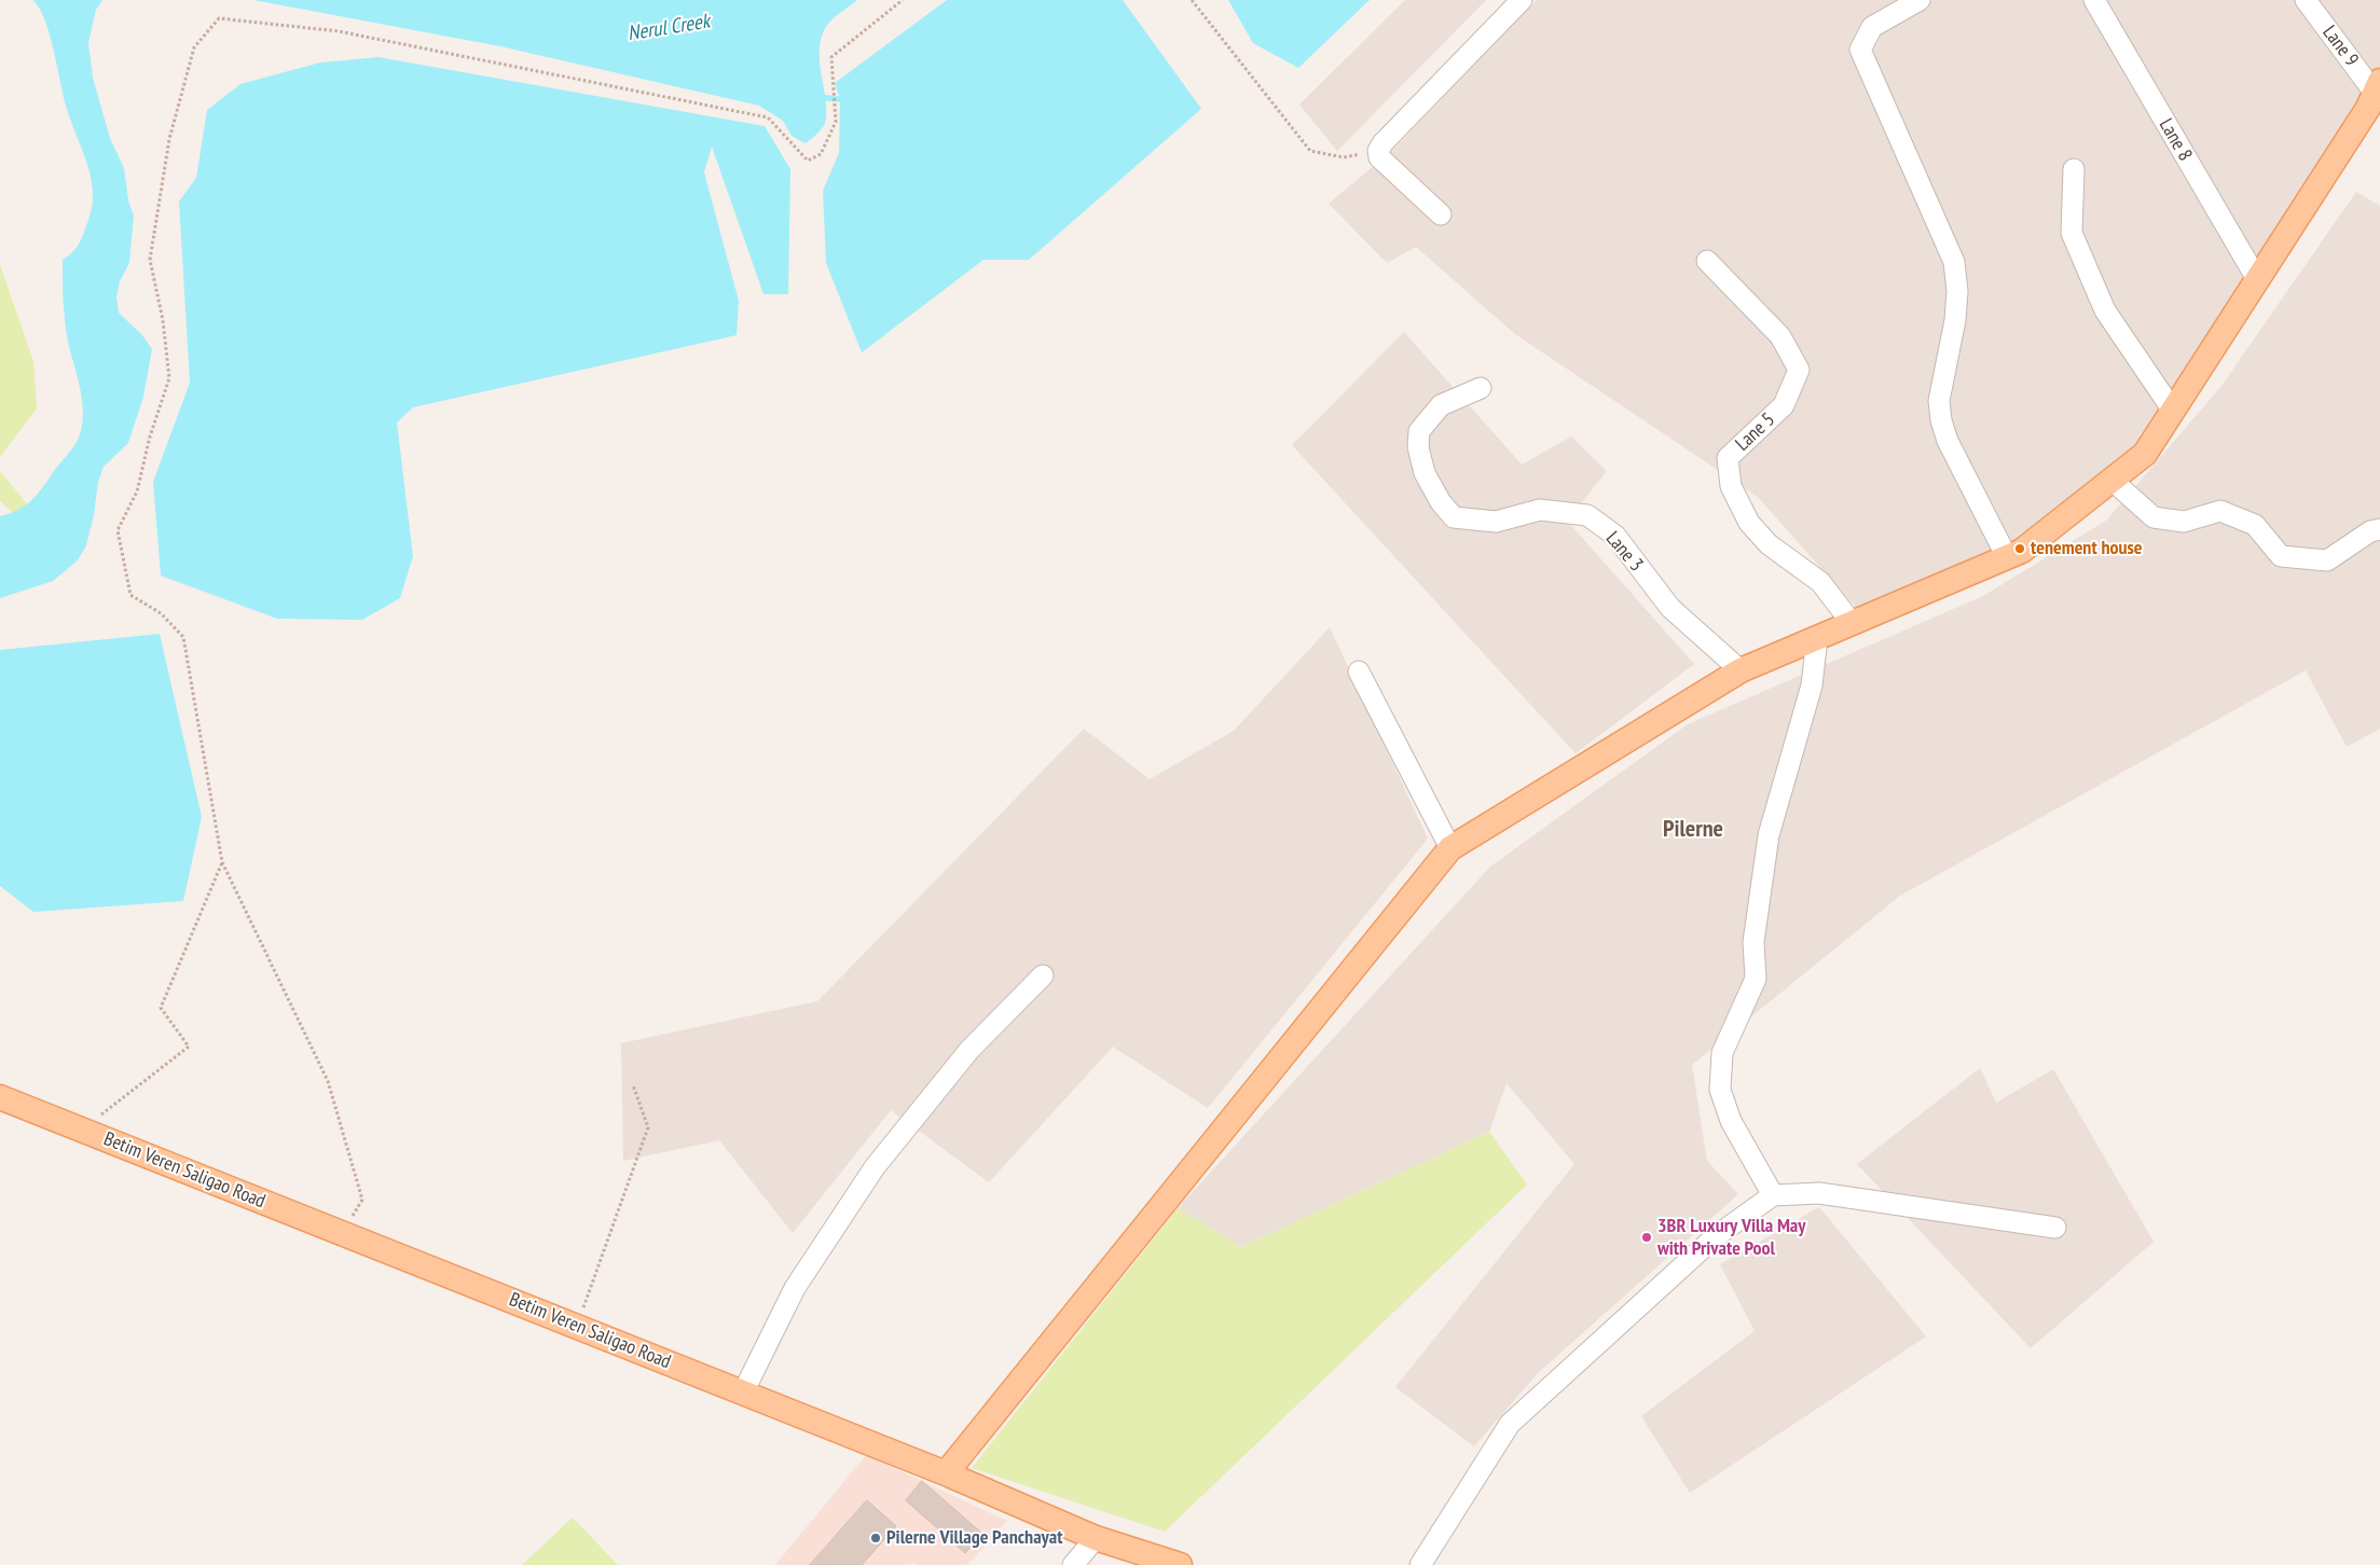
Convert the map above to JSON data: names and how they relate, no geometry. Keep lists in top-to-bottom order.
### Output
{
  "streets": {
    "main road": ["Betim Veren Saligao Road"],
    "street": [
      "Lane 9",
      "Lane 8",
      "Lane 5",
      "Lane 3"
    ]
  },
  "districts": ["Pilerne"],
  "water": ["Nerul Creek"],
  "places": ["tenement house", "3BR Luxury Villa May with Private Pool", "Pilerne Village Panchayat"]
}
